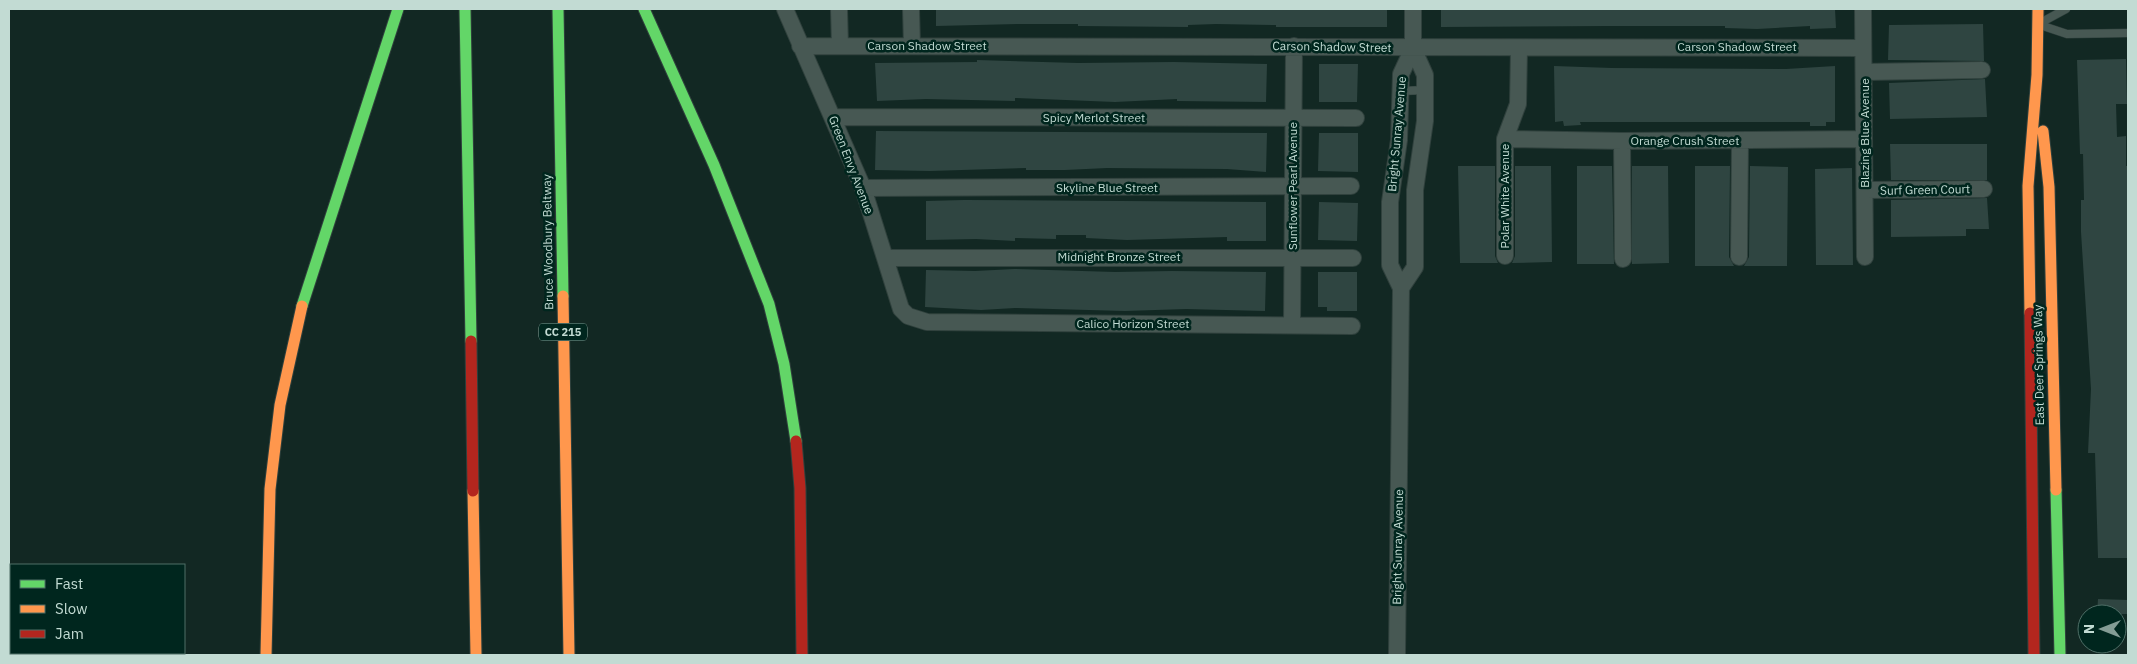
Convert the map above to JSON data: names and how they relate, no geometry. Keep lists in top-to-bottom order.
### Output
{
  "streets": {
    "main road": ["Bruce Woodbury Beltway", "CC 215", "East Deer Springs Way"],
    "street": [
      "Carson Shadow Street",
      "Spicy Merlot Street",
      "Blazing Blue Avenue",
      "Bright Sunray Avenue",
      "Orange Crush Street",
      "Green Envy Avenue",
      "Sunflower Pearl Avenue",
      "Skyline Blue Street",
      "Surf Green Court",
      "Polar White Avenue",
      "Midnight Bronze Street",
      "Calico Horizon Street"
    ]
  },
  "crossings": [
    ["Carson Shadow Street", "Blazing Blue Avenue"],
    ["Carson Shadow Street", "Bright Sunray Avenue"],
    ["Carson Shadow Street", "Green Envy Avenue"],
    ["Carson Shadow Street", "Sunflower Pearl Avenue"],
    ["Carson Shadow Street", "Polar White Avenue"],
    ["Spicy Merlot Street", "Green Envy Avenue"],
    ["Spicy Merlot Street", "Sunflower Pearl Avenue"],
    ["Blazing Blue Avenue", "Orange Crush Street"],
    ["Blazing Blue Avenue", "Surf Green Court"],
    ["Orange Crush Street", "Polar White Avenue"],
    ["Green Envy Avenue", "Skyline Blue Street"],
    ["Green Envy Avenue", "Midnight Bronze Street"],
    ["Green Envy Avenue", "Calico Horizon Street"],
    ["Sunflower Pearl Avenue", "Skyline Blue Street"],
    ["Sunflower Pearl Avenue", "Midnight Bronze Street"],
    ["Sunflower Pearl Avenue", "Calico Horizon Street"]
  ],
  "legend": ["Fast", "Slow", "Jam"],
  "north": "left"
}
